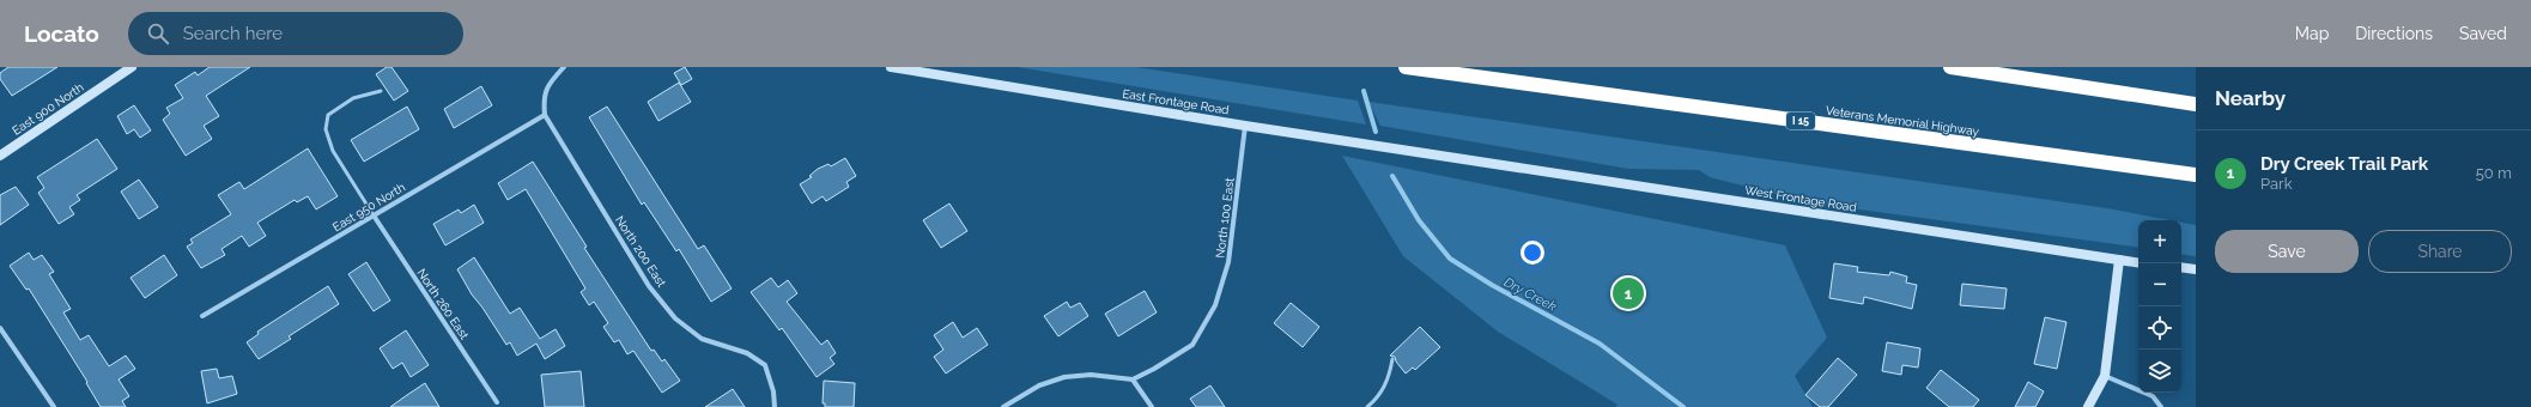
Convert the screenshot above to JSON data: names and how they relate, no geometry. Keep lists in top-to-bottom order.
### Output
{
  "streets": {
    "highway": ["I 15", "Veterans Memorial Highway"],
    "street": [
      "East Frontage Road",
      "East 900 North",
      "West Frontage Road",
      "East 950 North",
      "North 100 East",
      "North 200 East",
      "North 260 East"
    ]
  },
  "crossings": [
    ["East Frontage Road", "West Frontage Road"],
    ["East Frontage Road", "North 100 East"],
    ["East 950 North", "North 200 East"],
    ["East 950 North", "North 260 East"]
  ],
  "water": ["Dry Creek"],
  "page": {
    "header": "Locato",
    "search": "Search here",
    "nav": ["Map", "Directions", "Saved"],
    "heading": "Nearby",
    "list": [
      {
        "mark": "1",
        "name": "Dry Creek Trail Park",
        "note": "Park",
        "value": "50 m"
      }
    ],
    "buttons": ["Save", "Share"],
    "map_buttons": ["+", "−"],
    "pins": "1"
  }
}
